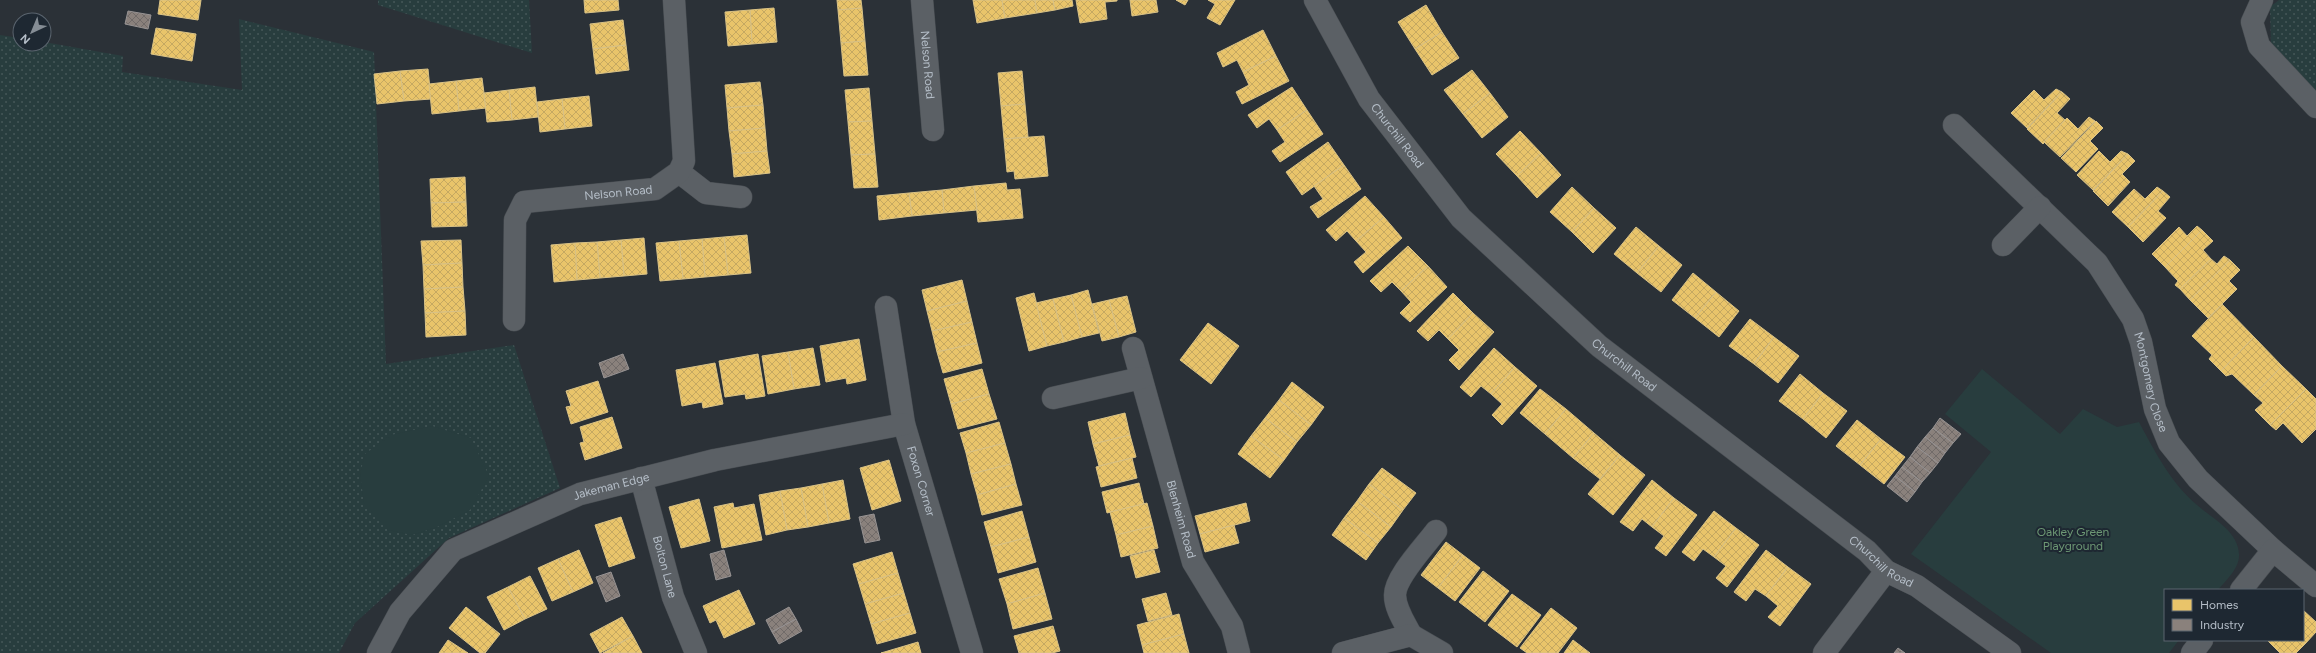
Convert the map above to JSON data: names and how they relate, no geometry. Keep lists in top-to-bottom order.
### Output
{
  "streets": {
    "street": [
      "Nelson Road",
      "Churchill Road",
      "Montgomery Close",
      "Foxon Corner",
      "Jakeman Edge",
      "Blenheim Road",
      "Bolton Lane"
    ]
  },
  "crossings": [
    ["Foxon Corner", "Jakeman Edge"],
    ["Jakeman Edge", "Bolton Lane"]
  ],
  "parks": ["Oakley Green Playground"],
  "legend": ["Homes", "Industry"],
  "north": "bottom left"
}
